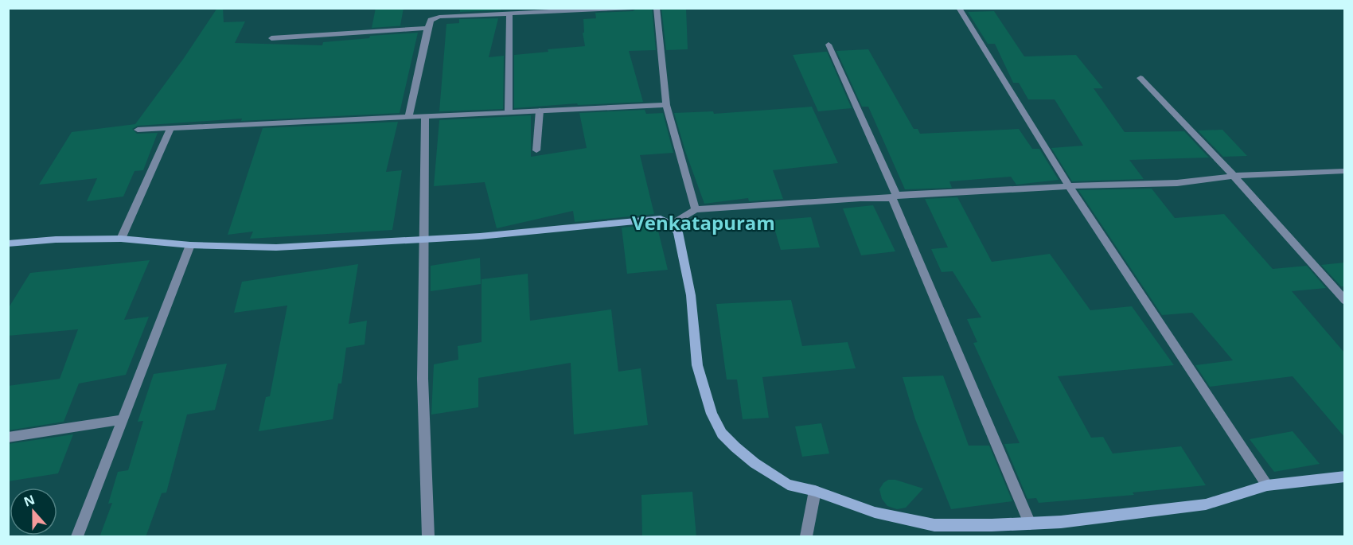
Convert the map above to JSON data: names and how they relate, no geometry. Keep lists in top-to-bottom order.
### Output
{
  "districts": ["Venkatapuram"],
  "north": "top"
}
